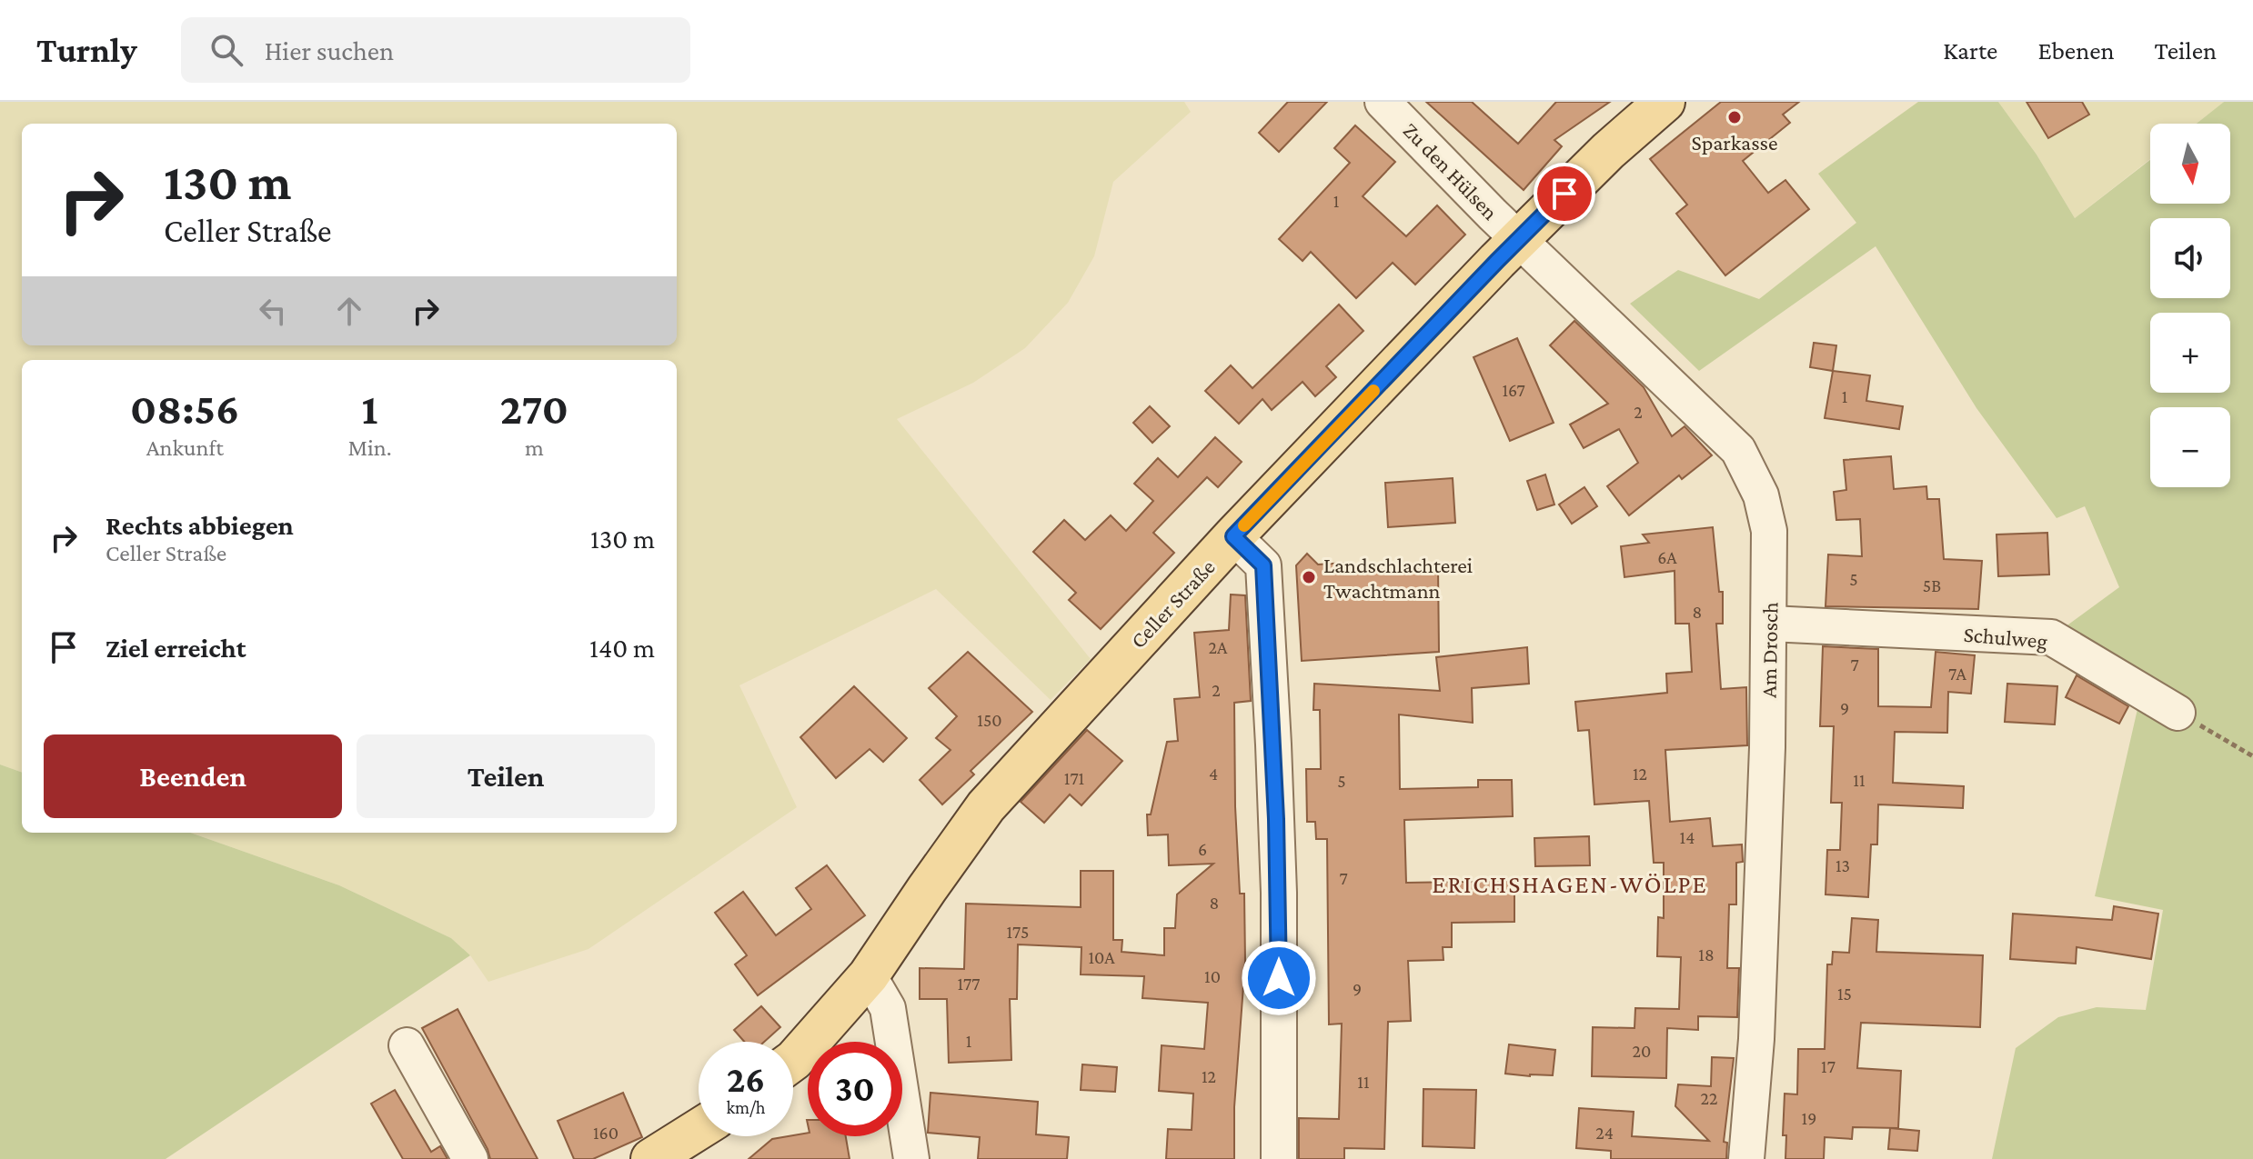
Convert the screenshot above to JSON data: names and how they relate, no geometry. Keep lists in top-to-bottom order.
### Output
{
  "streets": {
    "main road": ["Celler Straße"],
    "street": ["Zu den Hülsen", "Schulweg", "Am Drosch"]
  },
  "crossings": [
    ["Zu den Hülsen", "Celler Straße"],
    ["Zu den Hülsen", "Am Drosch"],
    ["Celler Straße", "Am Drosch"],
    ["Schulweg", "Am Drosch"]
  ],
  "districts": ["ERICHSHAGEN-WÖLPE"],
  "places": ["Sparkasse", "Landschlachterei Twachtmann"],
  "house_numbers": [
    "1",
    "167",
    "1",
    "2",
    "6A",
    "5",
    "5B",
    "8",
    "2A",
    "7",
    "7A",
    "2",
    "9",
    "150",
    "4",
    "12",
    "171",
    "11",
    "5",
    "14",
    "6",
    "13",
    "7",
    "8",
    "175",
    "18",
    "10A",
    "10",
    "177",
    "9",
    "15",
    "1",
    "20",
    "17",
    "12",
    "11",
    "22",
    "19",
    "160",
    "24"
  ],
  "north": "bottom",
  "page": {
    "header": "Turnly",
    "search": "Hier suchen",
    "nav": ["Karte", "Ebenen", "Teilen"],
    "map_buttons": ["+", "−"],
    "turn": ["130 m", "Celler Straße"],
    "eta": [
      "08:56",
      "Ankunft",
      "1",
      "Min.",
      "270",
      "m"
    ],
    "list": [
      {
        "name": "Rechts abbiegen",
        "note": "Celler Straße",
        "value": "130 m"
      },
      {
        "name": "Ziel erreicht",
        "value": "140 m"
      }
    ],
    "buttons": ["Beenden", "Teilen"],
    "speed": "26 km/h",
    "limit": "30"
  }
}
